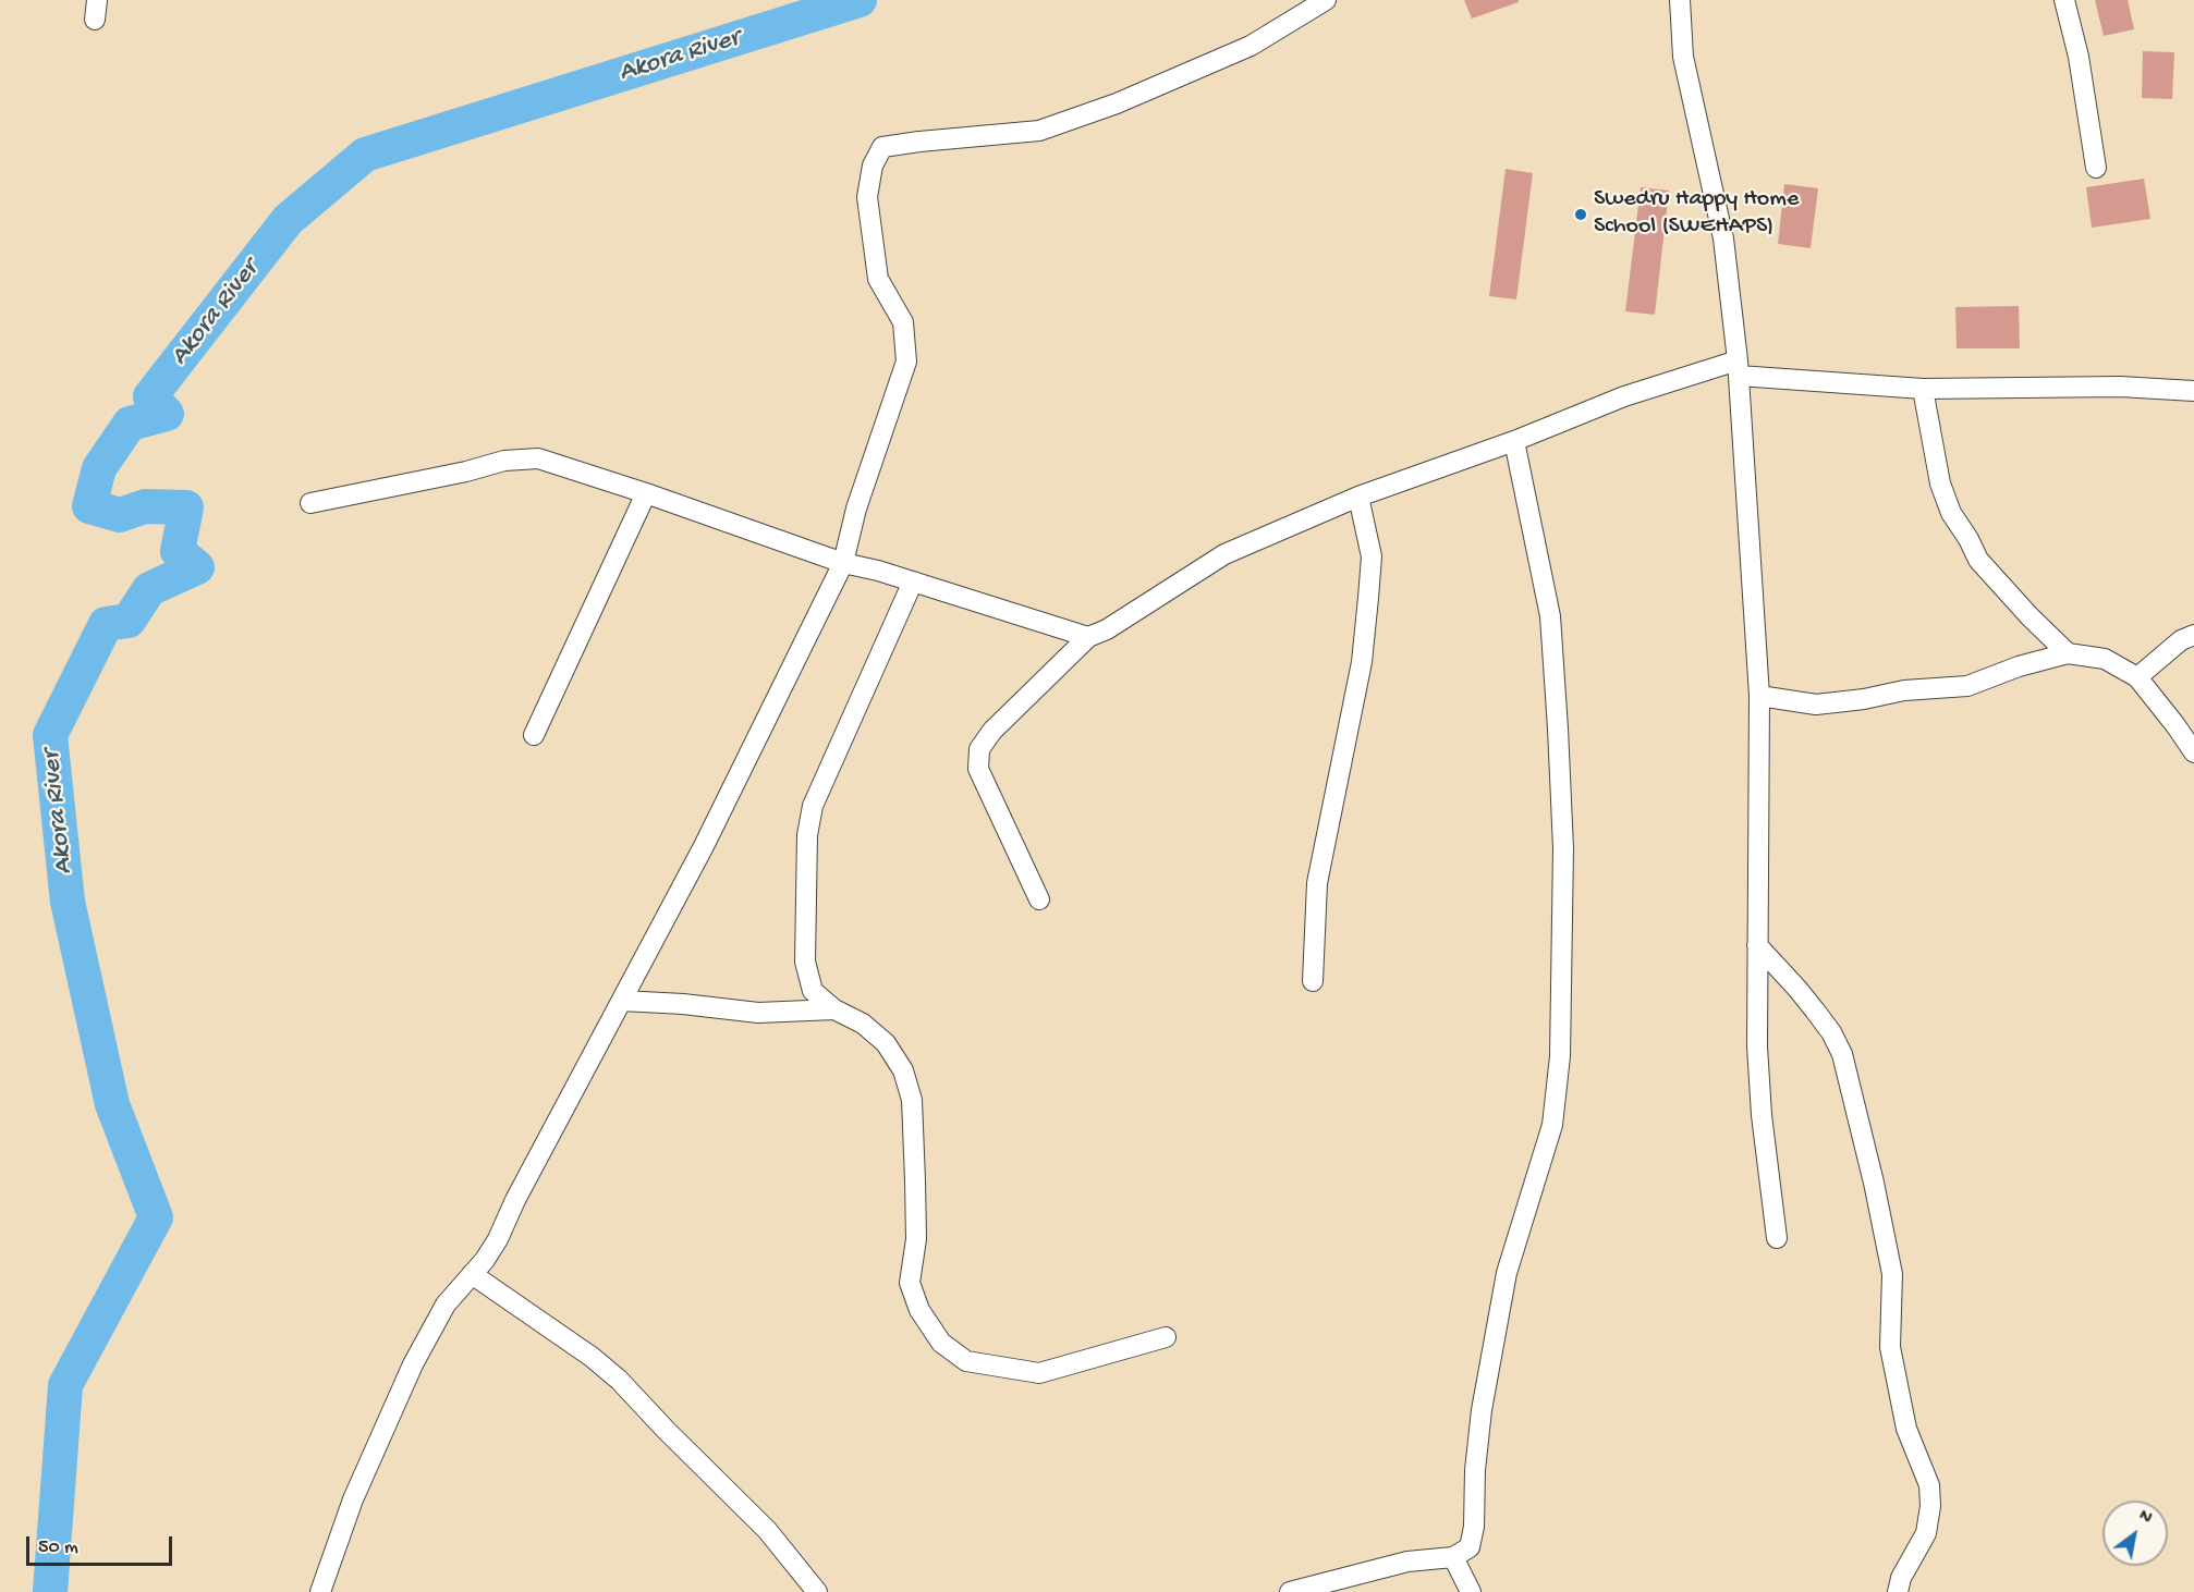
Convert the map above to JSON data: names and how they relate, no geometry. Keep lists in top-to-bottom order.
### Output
{
  "water": ["Akora River"],
  "places": ["Swedru Happy Home School (SWEHAPS)"],
  "scale_bar": "50 m",
  "north": "top right"
}
